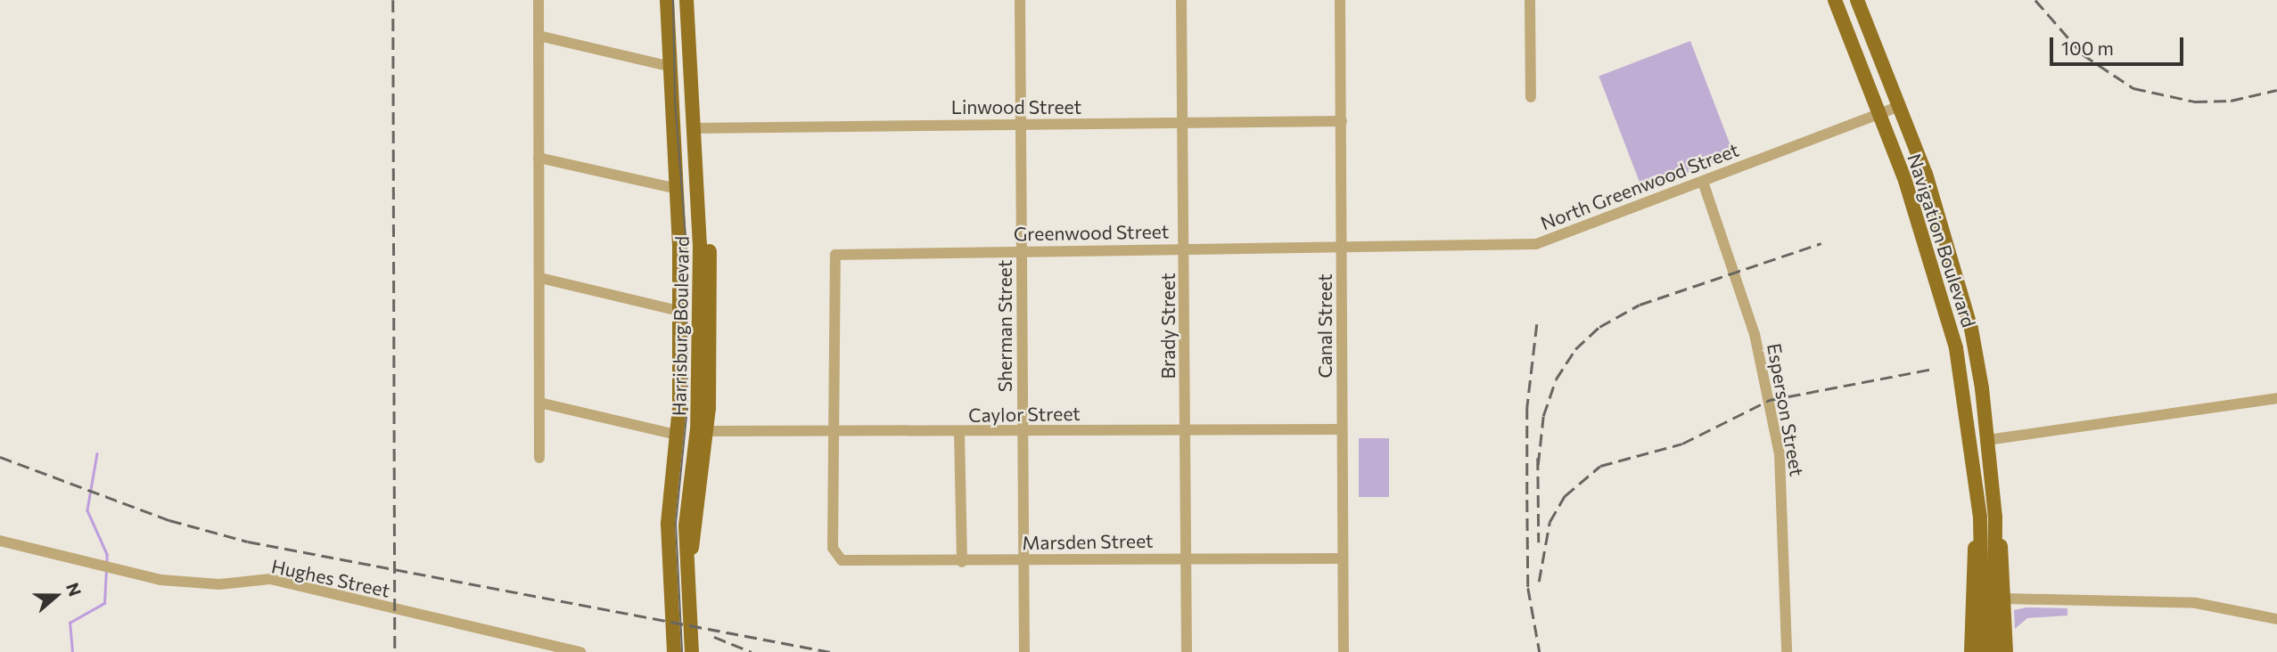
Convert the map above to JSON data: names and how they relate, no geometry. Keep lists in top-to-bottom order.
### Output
{
  "streets": {
    "main road": ["Navigation Boulevard", "Harrisburg Boulevard"],
    "street": [
      "Linwood Street",
      "North Greenwood Street",
      "Greenwood Street",
      "Sherman Street",
      "Brady Street",
      "Canal Street",
      "Esperson Street",
      "Caylor Street",
      "Marsden Street",
      "Hughes Street"
    ]
  },
  "crossings": [
    ["Linwood Street", "Harrisburg Boulevard"],
    ["Linwood Street", "Sherman Street"],
    ["Linwood Street", "Brady Street"],
    ["Linwood Street", "Canal Street"],
    ["North Greenwood Street", "Greenwood Street"],
    ["North Greenwood Street", "Navigation Boulevard"],
    ["North Greenwood Street", "Canal Street"],
    ["North Greenwood Street", "Esperson Street"],
    ["Greenwood Street", "Sherman Street"],
    ["Greenwood Street", "Brady Street"],
    ["Greenwood Street", "Canal Street"],
    ["Greenwood Street", "Caylor Street"],
    ["Greenwood Street", "Marsden Street"],
    ["Sherman Street", "Caylor Street"],
    ["Sherman Street", "Marsden Street"],
    ["Brady Street", "Caylor Street"],
    ["Brady Street", "Marsden Street"],
    ["Canal Street", "Caylor Street"],
    ["Canal Street", "Marsden Street"],
    ["Caylor Street", "Marsden Street"]
  ],
  "scale_bar": "100 m",
  "north": "right"
}
